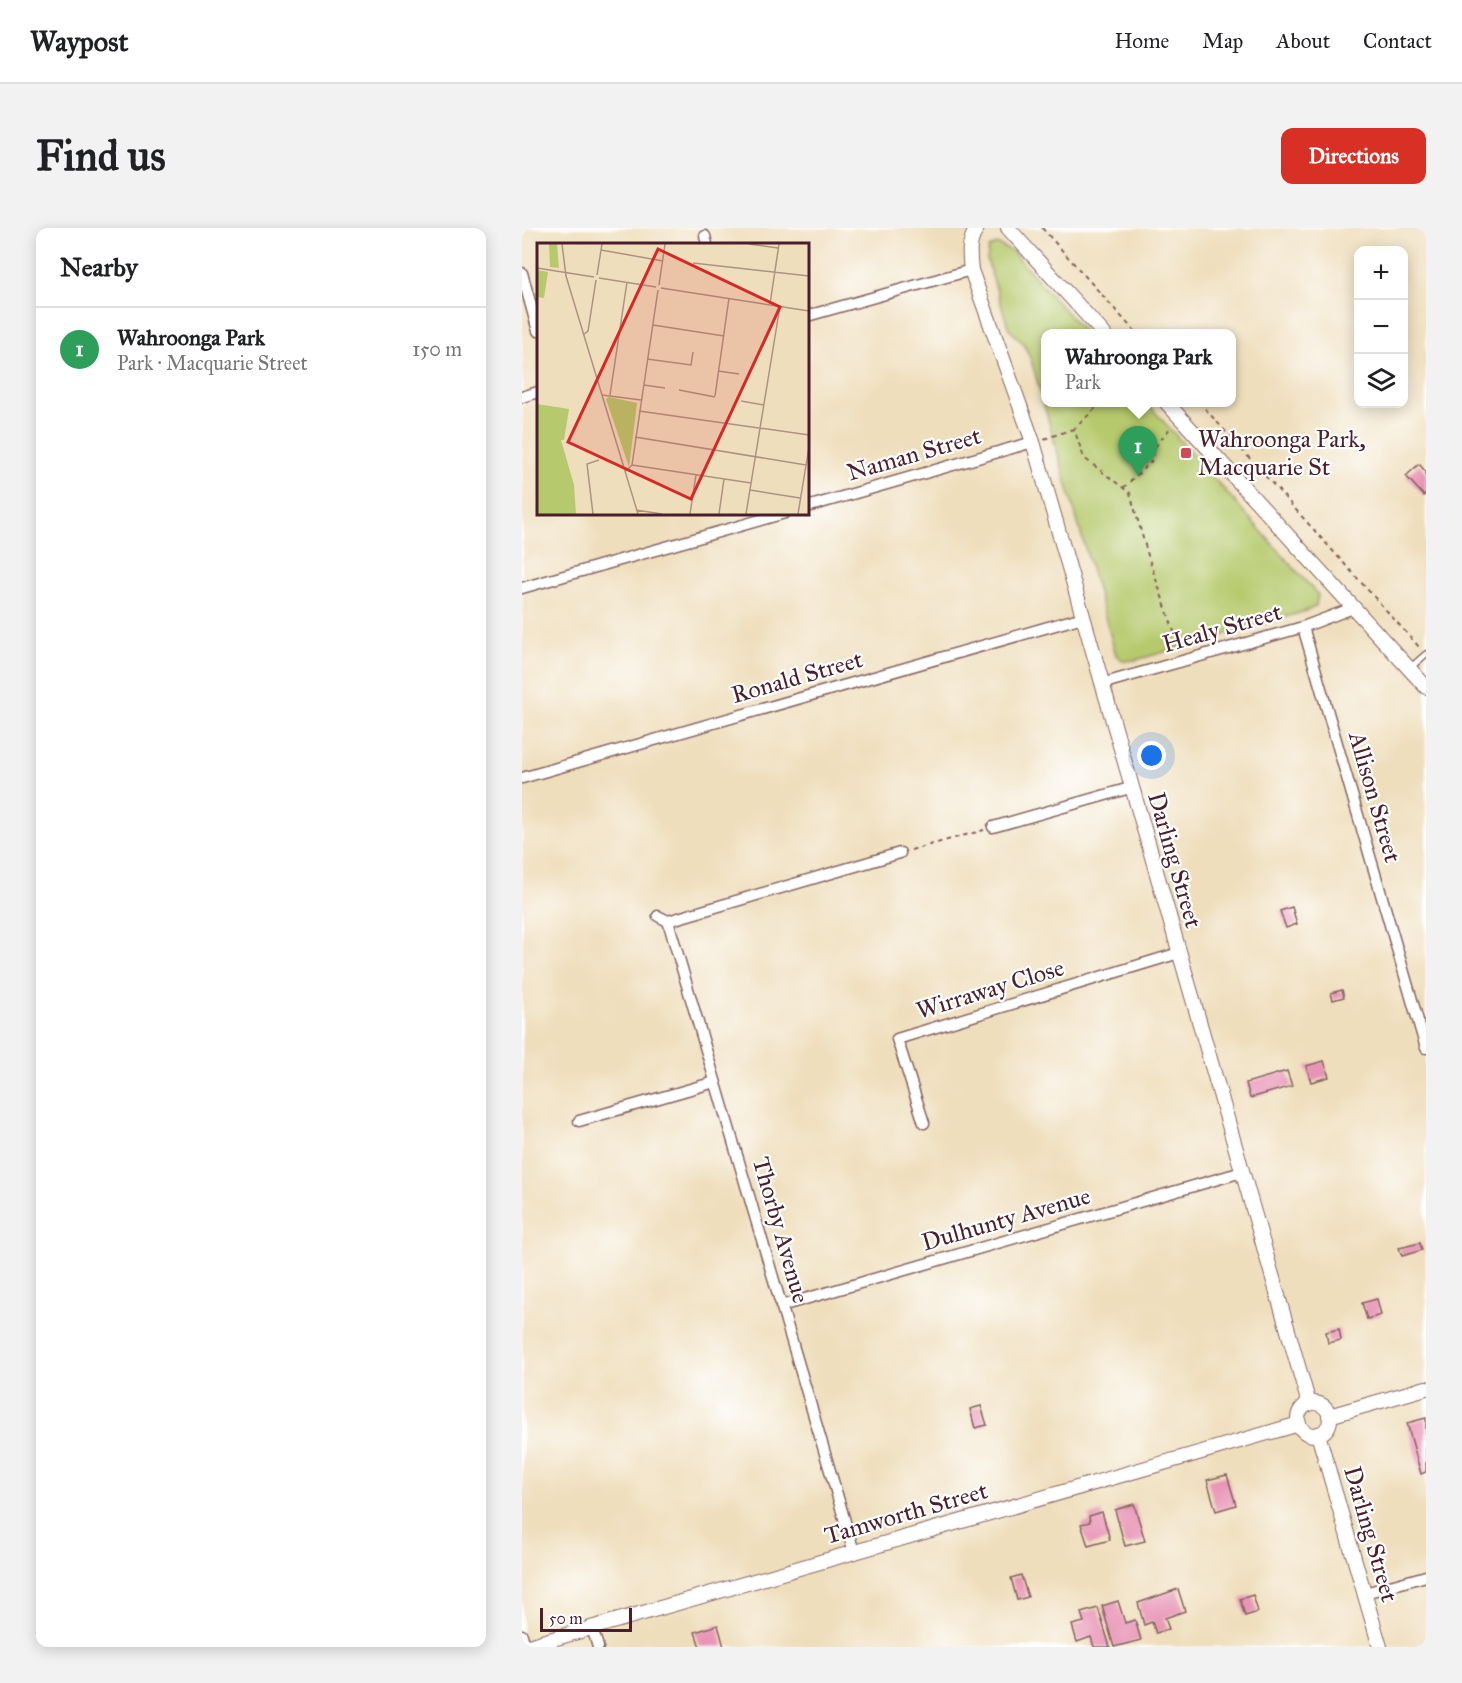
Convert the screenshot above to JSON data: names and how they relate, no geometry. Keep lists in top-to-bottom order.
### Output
{
  "streets": {
    "street": [
      "Naman Street",
      "Healy Street",
      "Ronald Street",
      "Allison Street",
      "Darling Street",
      "Wirraway Close",
      "Dulhunty Avenue",
      "Thorby Avenue",
      "Tamworth Street"
    ]
  },
  "crossings": [
    ["Naman Street", "Darling Street"],
    ["Healy Street", "Allison Street"],
    ["Healy Street", "Darling Street"],
    ["Ronald Street", "Darling Street"],
    ["Darling Street", "Wirraway Close"],
    ["Darling Street", "Dulhunty Avenue"],
    ["Darling Street", "Tamworth Street"],
    ["Dulhunty Avenue", "Thorby Avenue"],
    ["Thorby Avenue", "Tamworth Street"]
  ],
  "places": {
    "transit": ["Wahroonga Park, Macquarie St"]
  },
  "scale_bar": "50 m",
  "page": {
    "header": "Waypost",
    "nav": [
      "Home",
      "Map",
      "About",
      "Contact"
    ],
    "buttons": "Directions",
    "title": "Find us",
    "heading": "Nearby",
    "map_buttons": ["+", "−"],
    "list": [
      {
        "mark": "1",
        "name": "Wahroonga Park",
        "note": "Park · Macquarie Street",
        "value": "150 m"
      }
    ],
    "popup": ["Wahroonga Park", "Park"],
    "pins": "1",
    "scale": "50 m"
  }
}
